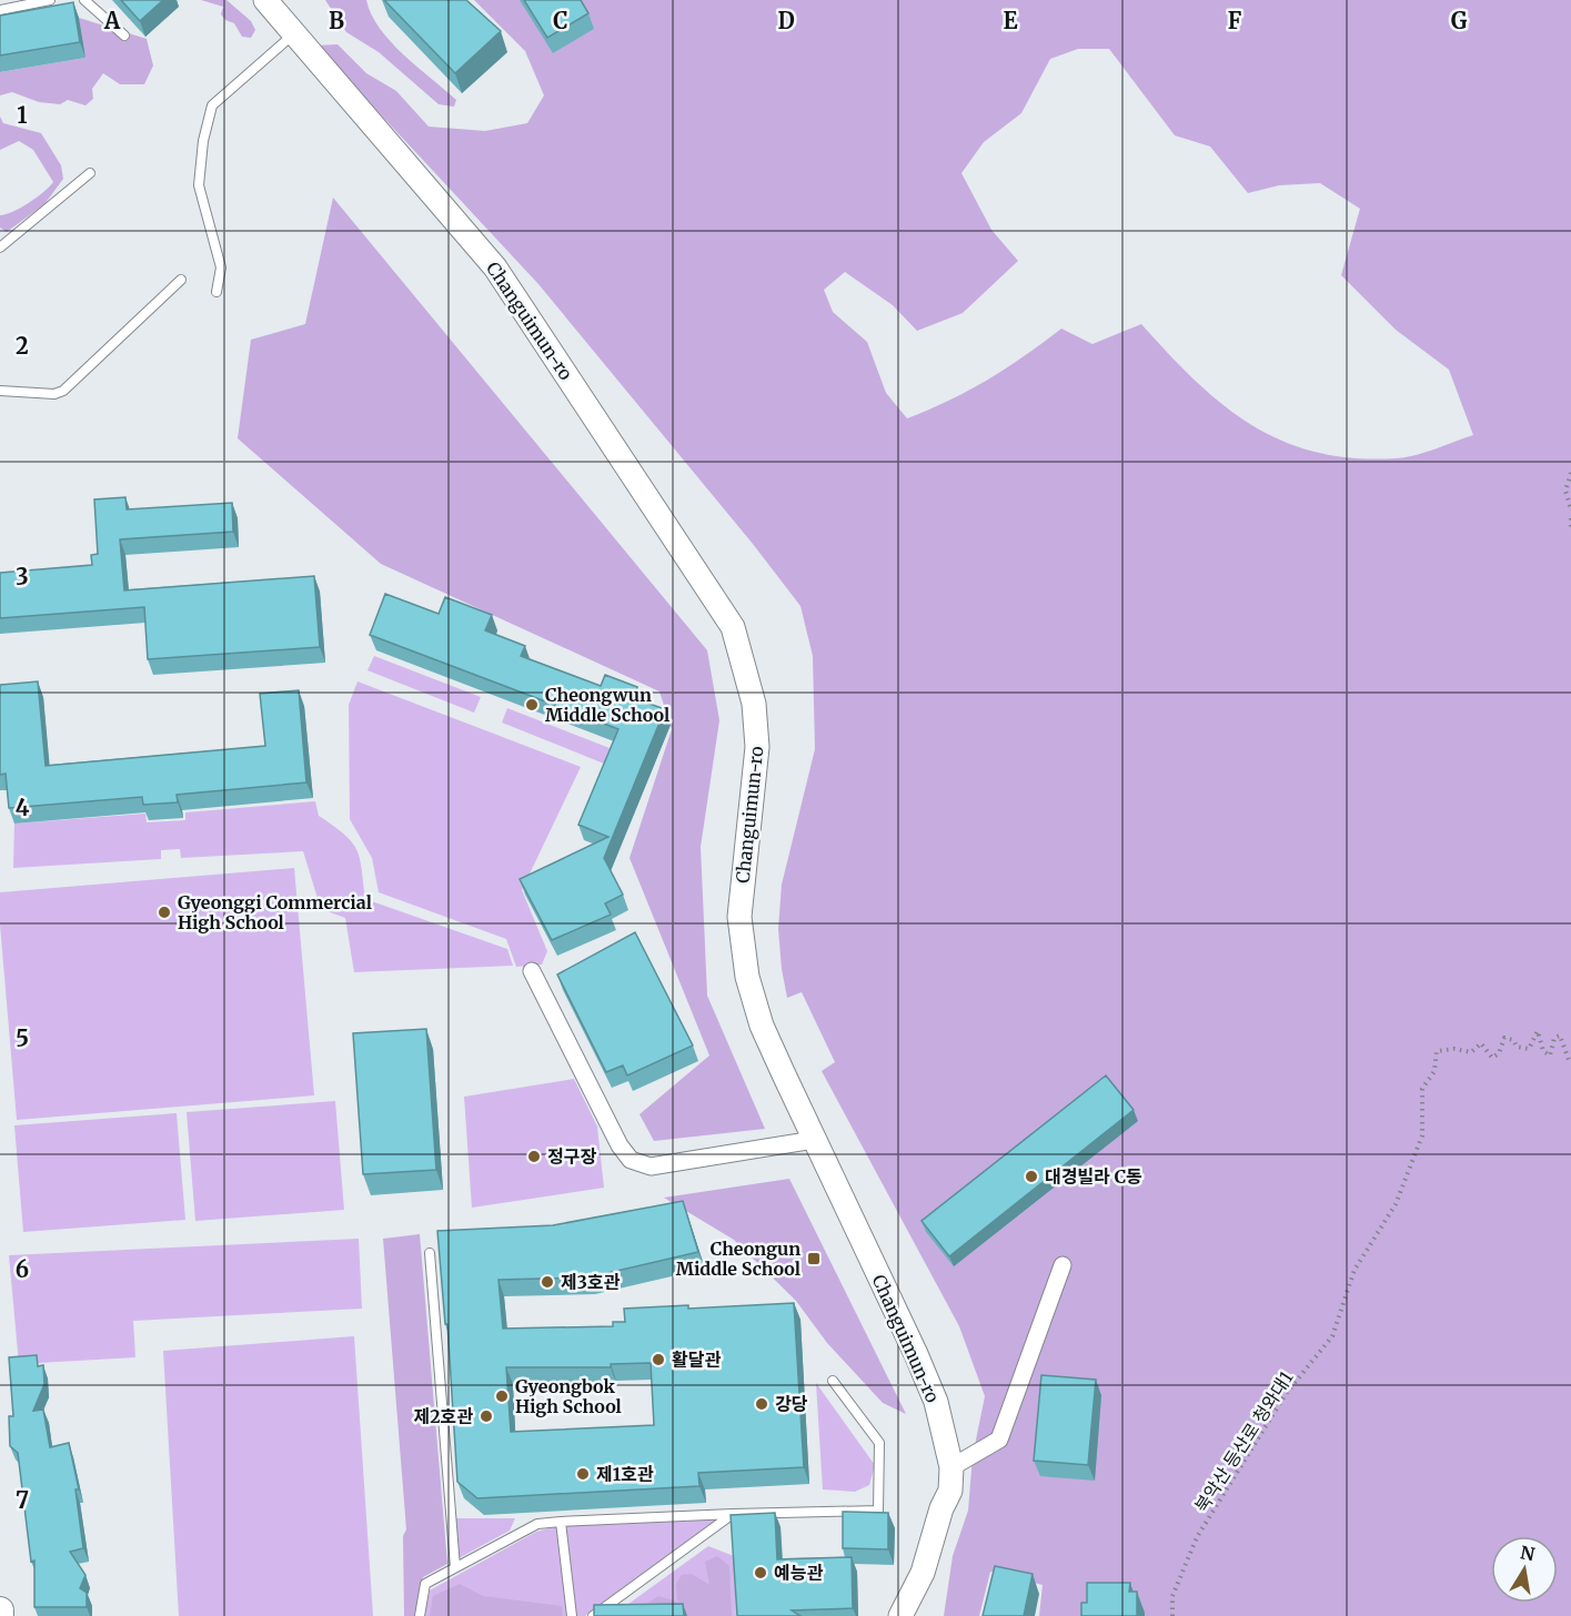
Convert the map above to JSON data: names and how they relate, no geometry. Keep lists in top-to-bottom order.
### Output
{
  "streets": {
    "street": ["Changuimun-ro"],
    "path": ["북악산 등산로 청와대1"]
  },
  "places": {
    "other": [
      "Cheongwun Middle School",
      "Gyeonggi Commercial High School",
      "정구장",
      "대경빌라 C동",
      "제3호관",
      "활달관",
      "Gyeongbok High School",
      "강당",
      "제2호관",
      "제1호관",
      "예능관"
    ],
    "transit": ["Cheongun Middle School"]
  },
  "north": "top",
  "grid": {
    "columns": [
      "A",
      "B",
      "C",
      "D",
      "E",
      "F",
      "G"
    ],
    "rows": [
      "1",
      "2",
      "3",
      "4",
      "5",
      "6",
      "7"
    ]
  }
}
